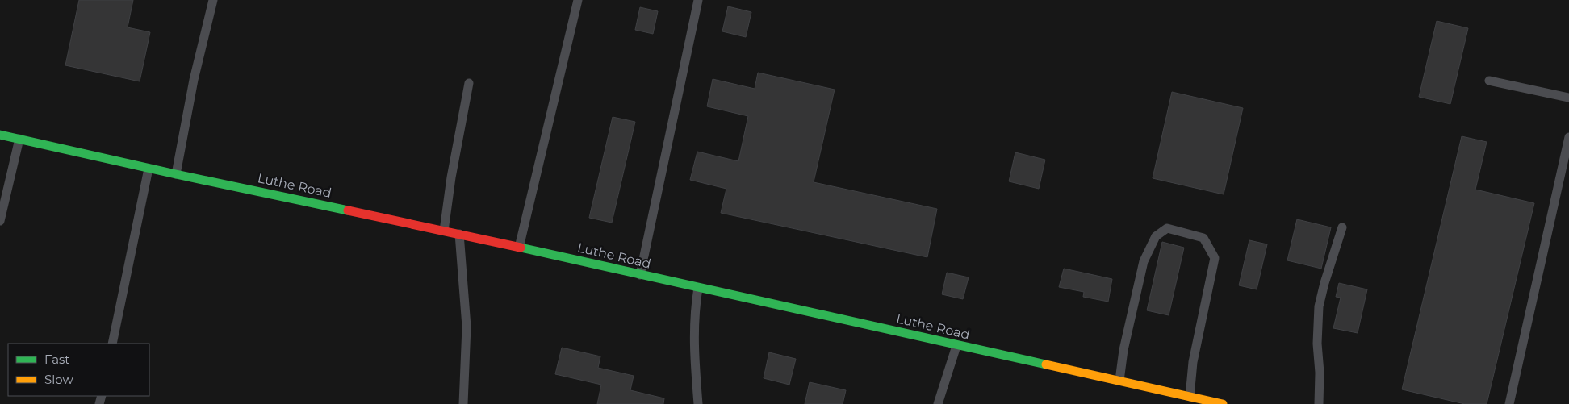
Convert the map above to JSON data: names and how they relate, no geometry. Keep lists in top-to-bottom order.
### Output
{
  "streets": {
    "street": ["Luthe Road"]
  },
  "legend": ["Fast", "Slow"]
}
